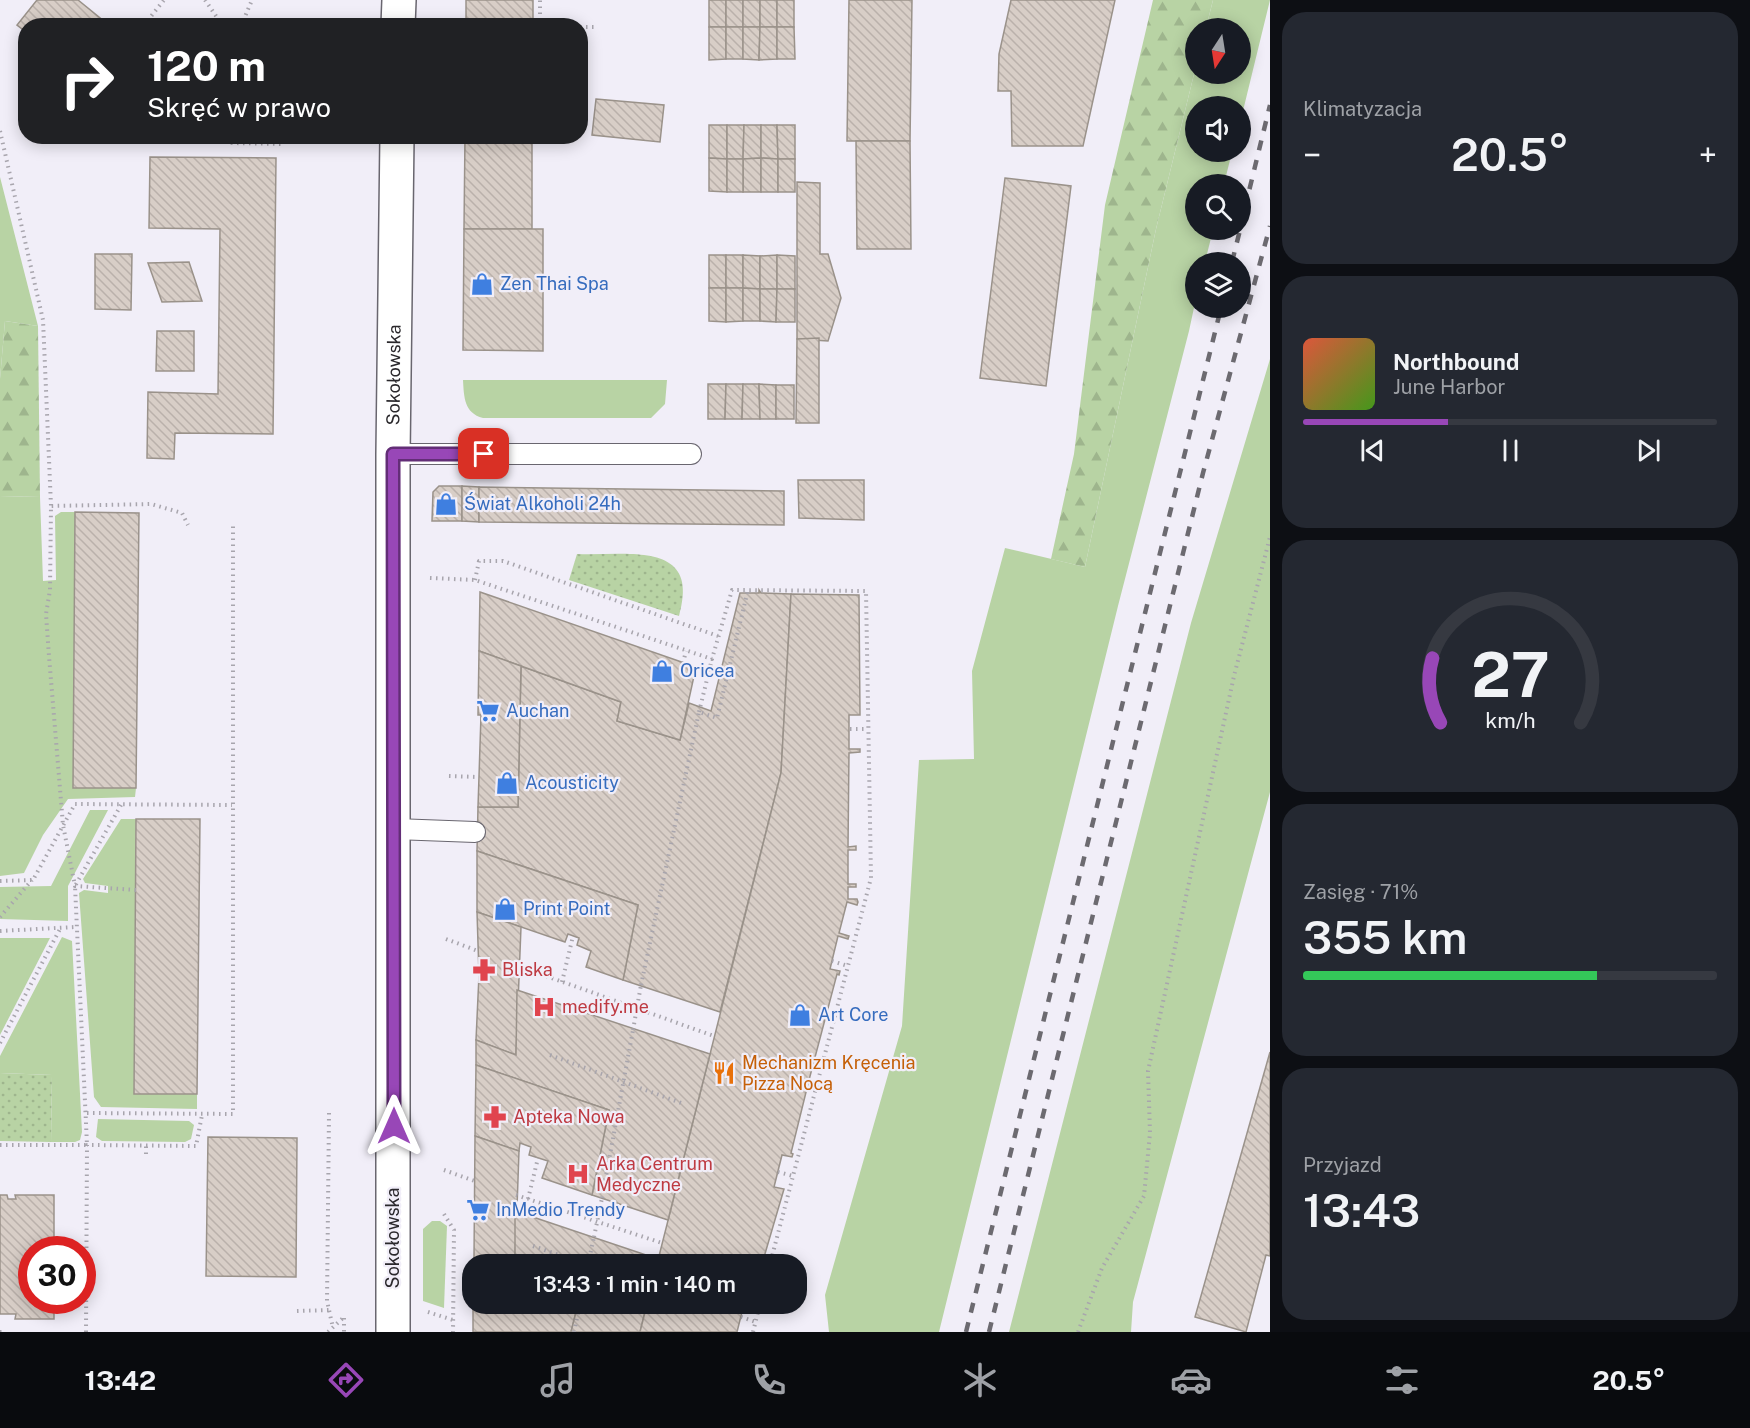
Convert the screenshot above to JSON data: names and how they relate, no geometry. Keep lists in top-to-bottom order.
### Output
{
  "streets": {
    "street": ["Sokołowska"]
  },
  "places": {
    "shop": [
      "Zen Thai Spa",
      "Świat Alkoholi 24h",
      "Oricea",
      "Acousticity",
      "Print Point",
      "Art Core"
    ],
    "supermarket": ["Auchan", "InMedio Trendy"],
    "pharmacy": ["Bliska", "Apteka Nowa"],
    "hospital": ["medify.me", "Arka Centrum Medyczne"],
    "restaurant": ["Mechanizm Kręcenia Pizza Nocą"]
  },
  "north": "bottom",
  "page": {
    "tile": [
      "Klimatyzacja",
      ["Zasięg · 71%", "355 km"],
      ["Przyjazd", "13:43"]
    ],
    "turn": ["120 m", "Skręć w prawo"],
    "heat": ["−", "20.5°", "+"],
    "song": ["Northbound", "June Harbor"],
    "limit": "30",
    "trip": "13:43 · 1 min · 140 m",
    "tabs": ["13:42", "20.5°"],
    "gauge": ["27", "km/h"]
  }
}
